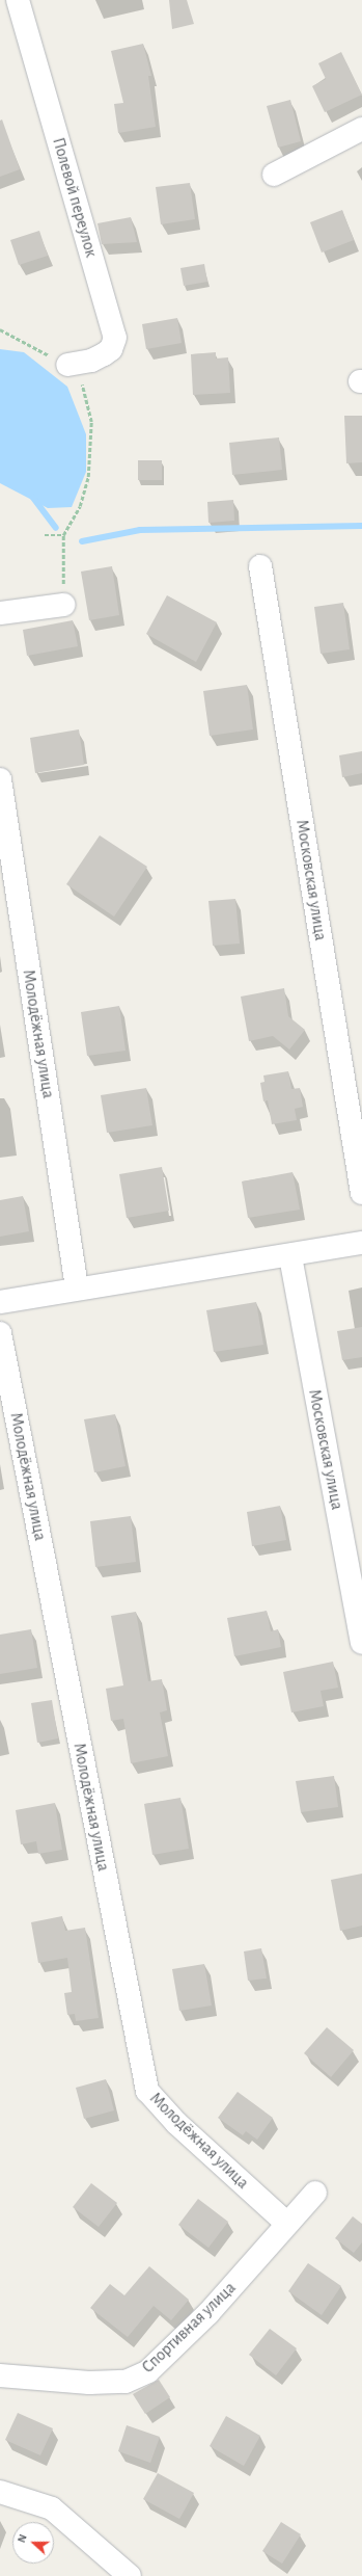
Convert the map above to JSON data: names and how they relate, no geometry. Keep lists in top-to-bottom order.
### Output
{
  "streets": {
    "street": [
      "Полевой переулок",
      "Московская улица",
      "Молодёжная улица",
      "Спортивная улица"
    ]
  },
  "crossings": [
    ["Молодёжная улица", "Спортивная улица"]
  ],
  "north": "left"
}
